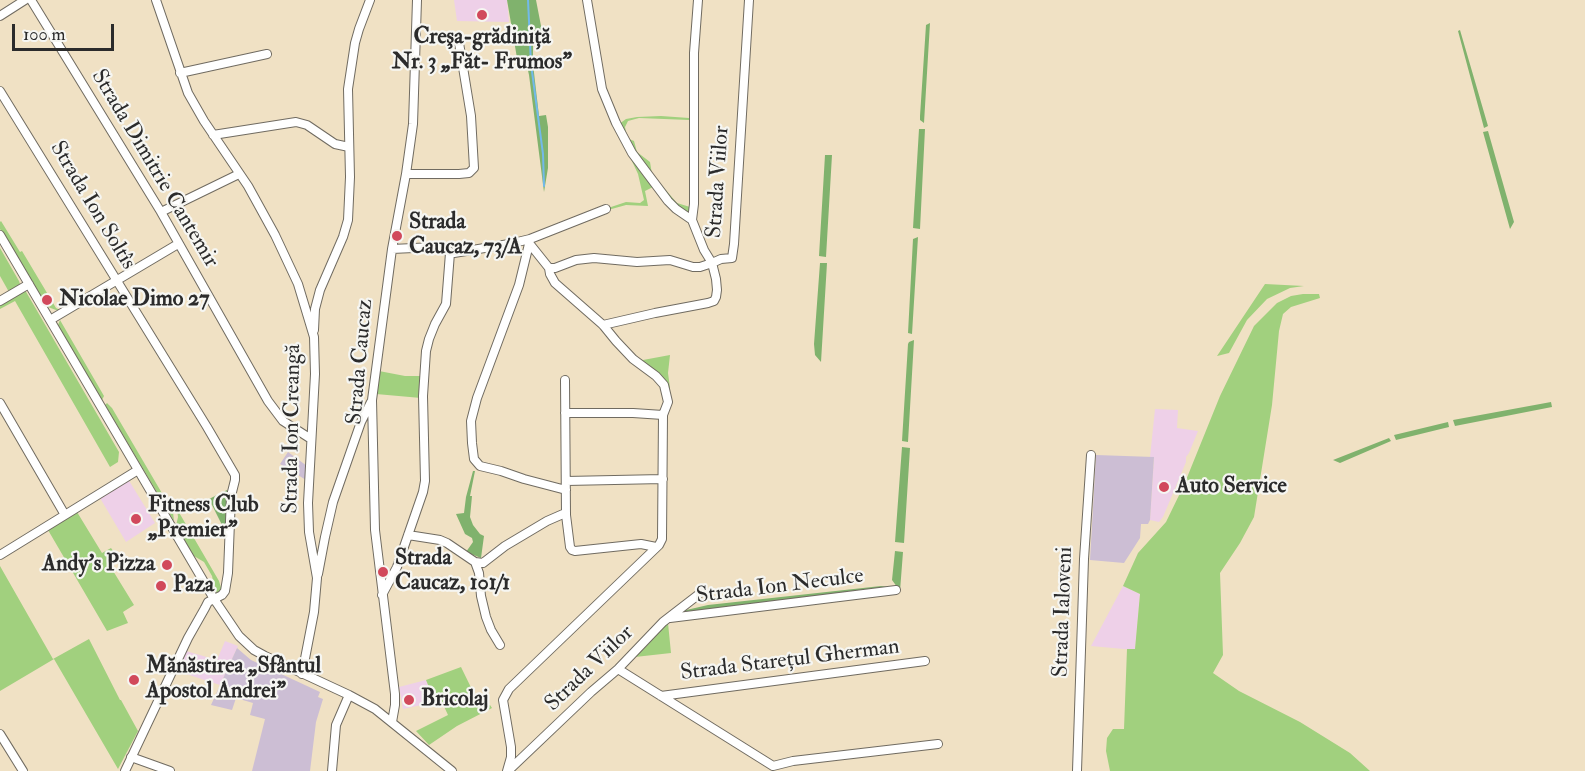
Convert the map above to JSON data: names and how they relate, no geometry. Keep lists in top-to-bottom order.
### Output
{
  "streets": {
    "street": [
      "Strada Dimitrie Cantemir",
      "Strada Viilor",
      "Strada Ion Soltîs",
      "Strada Caucaz",
      "Strada Ion Creangă",
      "Strada Ion Neculce",
      "Strada Ialoveni",
      "Strada Starețul Gherman"
    ]
  },
  "crossings": [
    ["Strada Dimitrie Cantemir", "Strada Ion Creangă"],
    ["Strada Viilor", "Strada Ion Neculce"]
  ],
  "places": [
    "Creşa-grădiniţă Nr. 3 „Făt- Frumos”",
    "Strada Caucaz, 73/A",
    "Nicolae Dimo 27",
    "Auto Service",
    "Fitness Club „Premier”",
    "Andy's Pizza",
    "Strada Caucaz, 101/1",
    "Paza",
    "Mănăstirea „Sfântul Apostol Andrei”",
    "Bricolaj"
  ],
  "scale_bar": "100 m"
}
